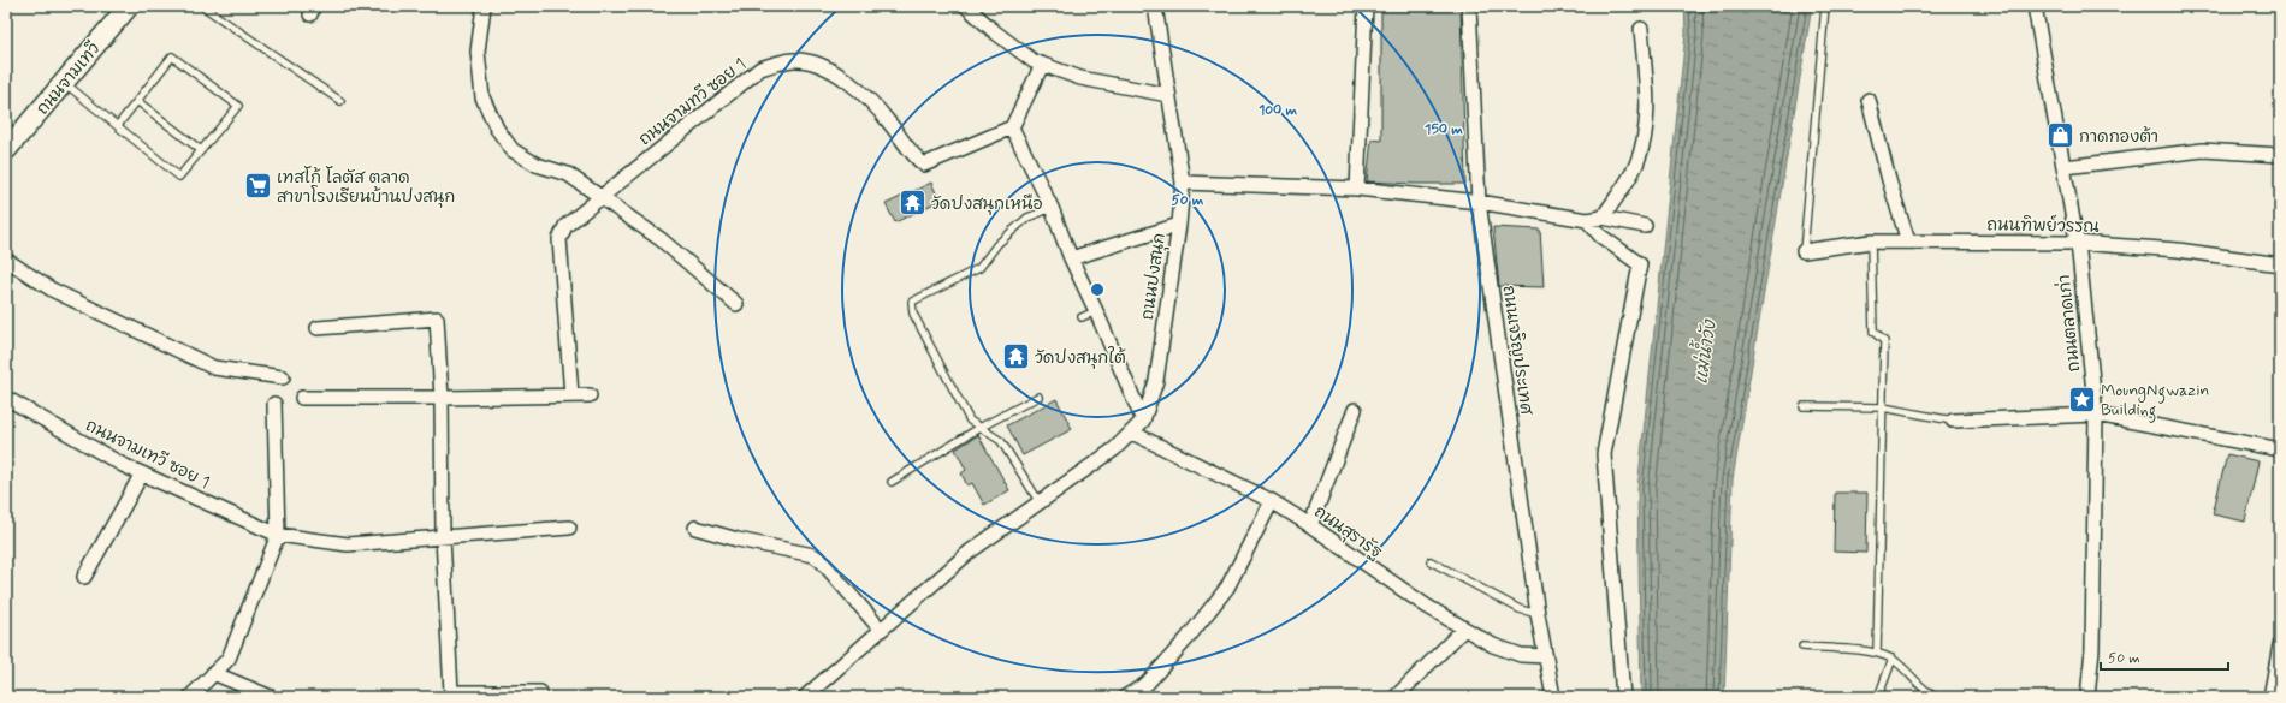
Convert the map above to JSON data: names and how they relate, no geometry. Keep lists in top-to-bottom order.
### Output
{
  "streets": {
    "main road": ["ถนนจามเทวี"],
    "street": [
      "ถนนจามทวี ซอย 1",
      "ถนนทิพย์วรรณ",
      "ถนนปงสนุก",
      "ถนนตลาดเก่า",
      "ถนนเจริญประเทศ",
      "ถนนจามเทวี ซอย 1",
      "ถนนสุรารัฐ"
    ]
  },
  "crossings": [
    ["ถนนทิพย์วรรณ", "ถนนตลาดเก่า"],
    ["ถนนปงสนุก", "ถนนสุรารัฐ"],
    ["ถนนเจริญประเทศ", "ถนนสุรารัฐ"]
  ],
  "water": ["แม่น้ำวัง"],
  "places": {
    "shop": ["กาดกองต้า"],
    "supermarket": ["เทสโก้ โลตัส ตลาด สาขาโรงเรียนบ้านปงสนุก"],
    "temple": ["วัดปงสนุกเหนือ", "วัดปงสนุกใต้"],
    "place": ["MoungNgwazin Building"]
  },
  "scale_bar": "50 m",
  "rings": ["100 m", "150 m", "50 m"]
}
